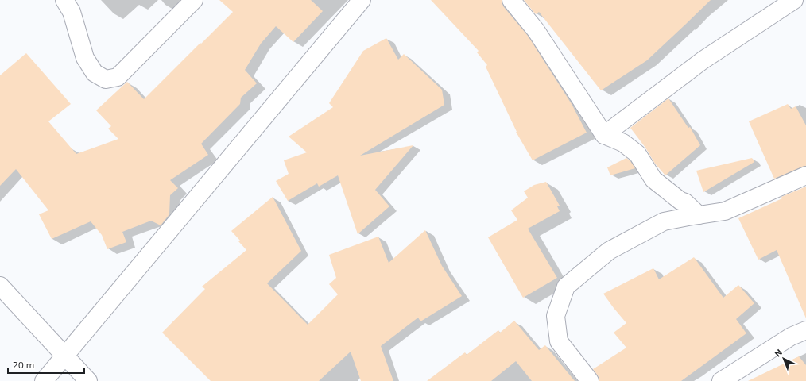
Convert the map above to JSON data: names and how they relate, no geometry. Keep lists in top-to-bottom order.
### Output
{
  "scale_bar": "20 m",
  "north": "top left"
}
